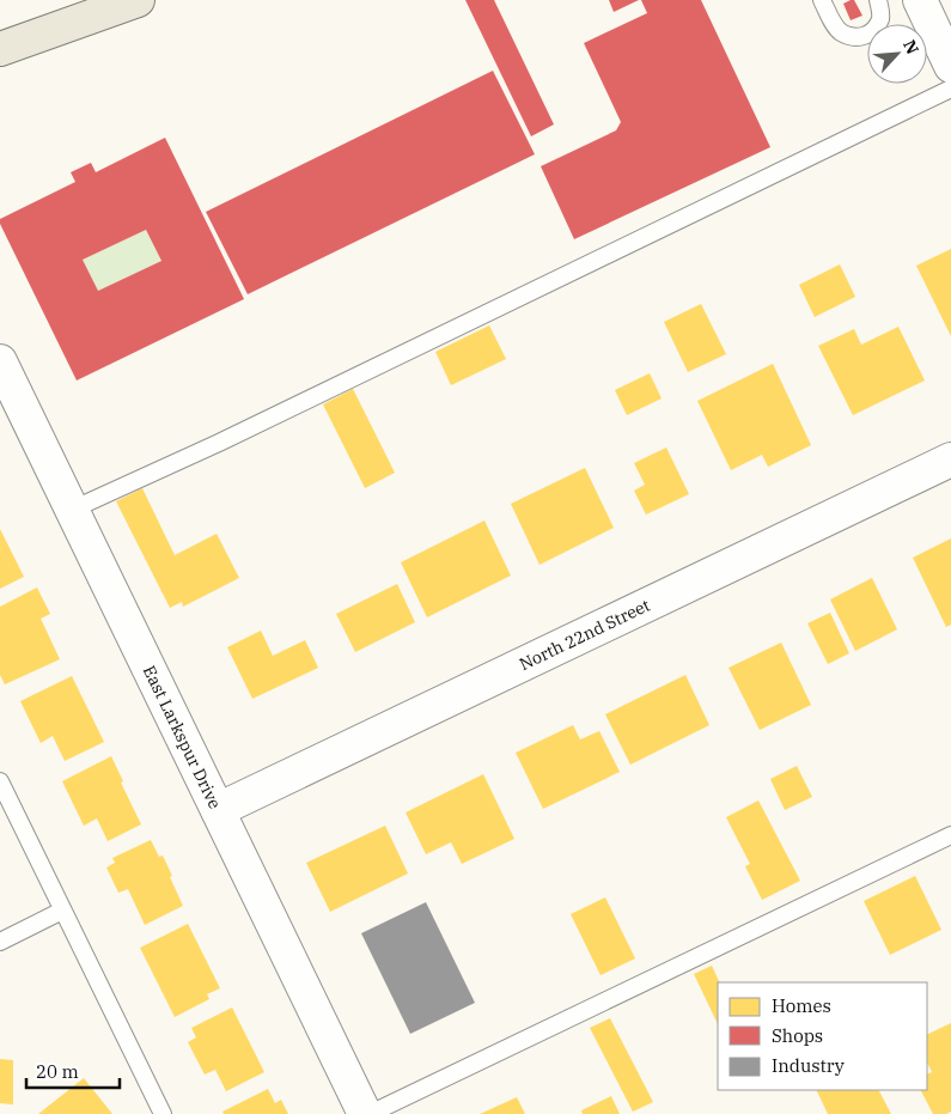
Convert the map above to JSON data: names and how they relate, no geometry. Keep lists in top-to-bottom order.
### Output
{
  "streets": {
    "street": ["North 22nd Street", "East Larkspur Drive"]
  },
  "crossings": [
    ["North 22nd Street", "East Larkspur Drive"]
  ],
  "legend": ["Homes", "Shops", "Industry"],
  "scale_bar": "20 m",
  "north": "top right"
}
